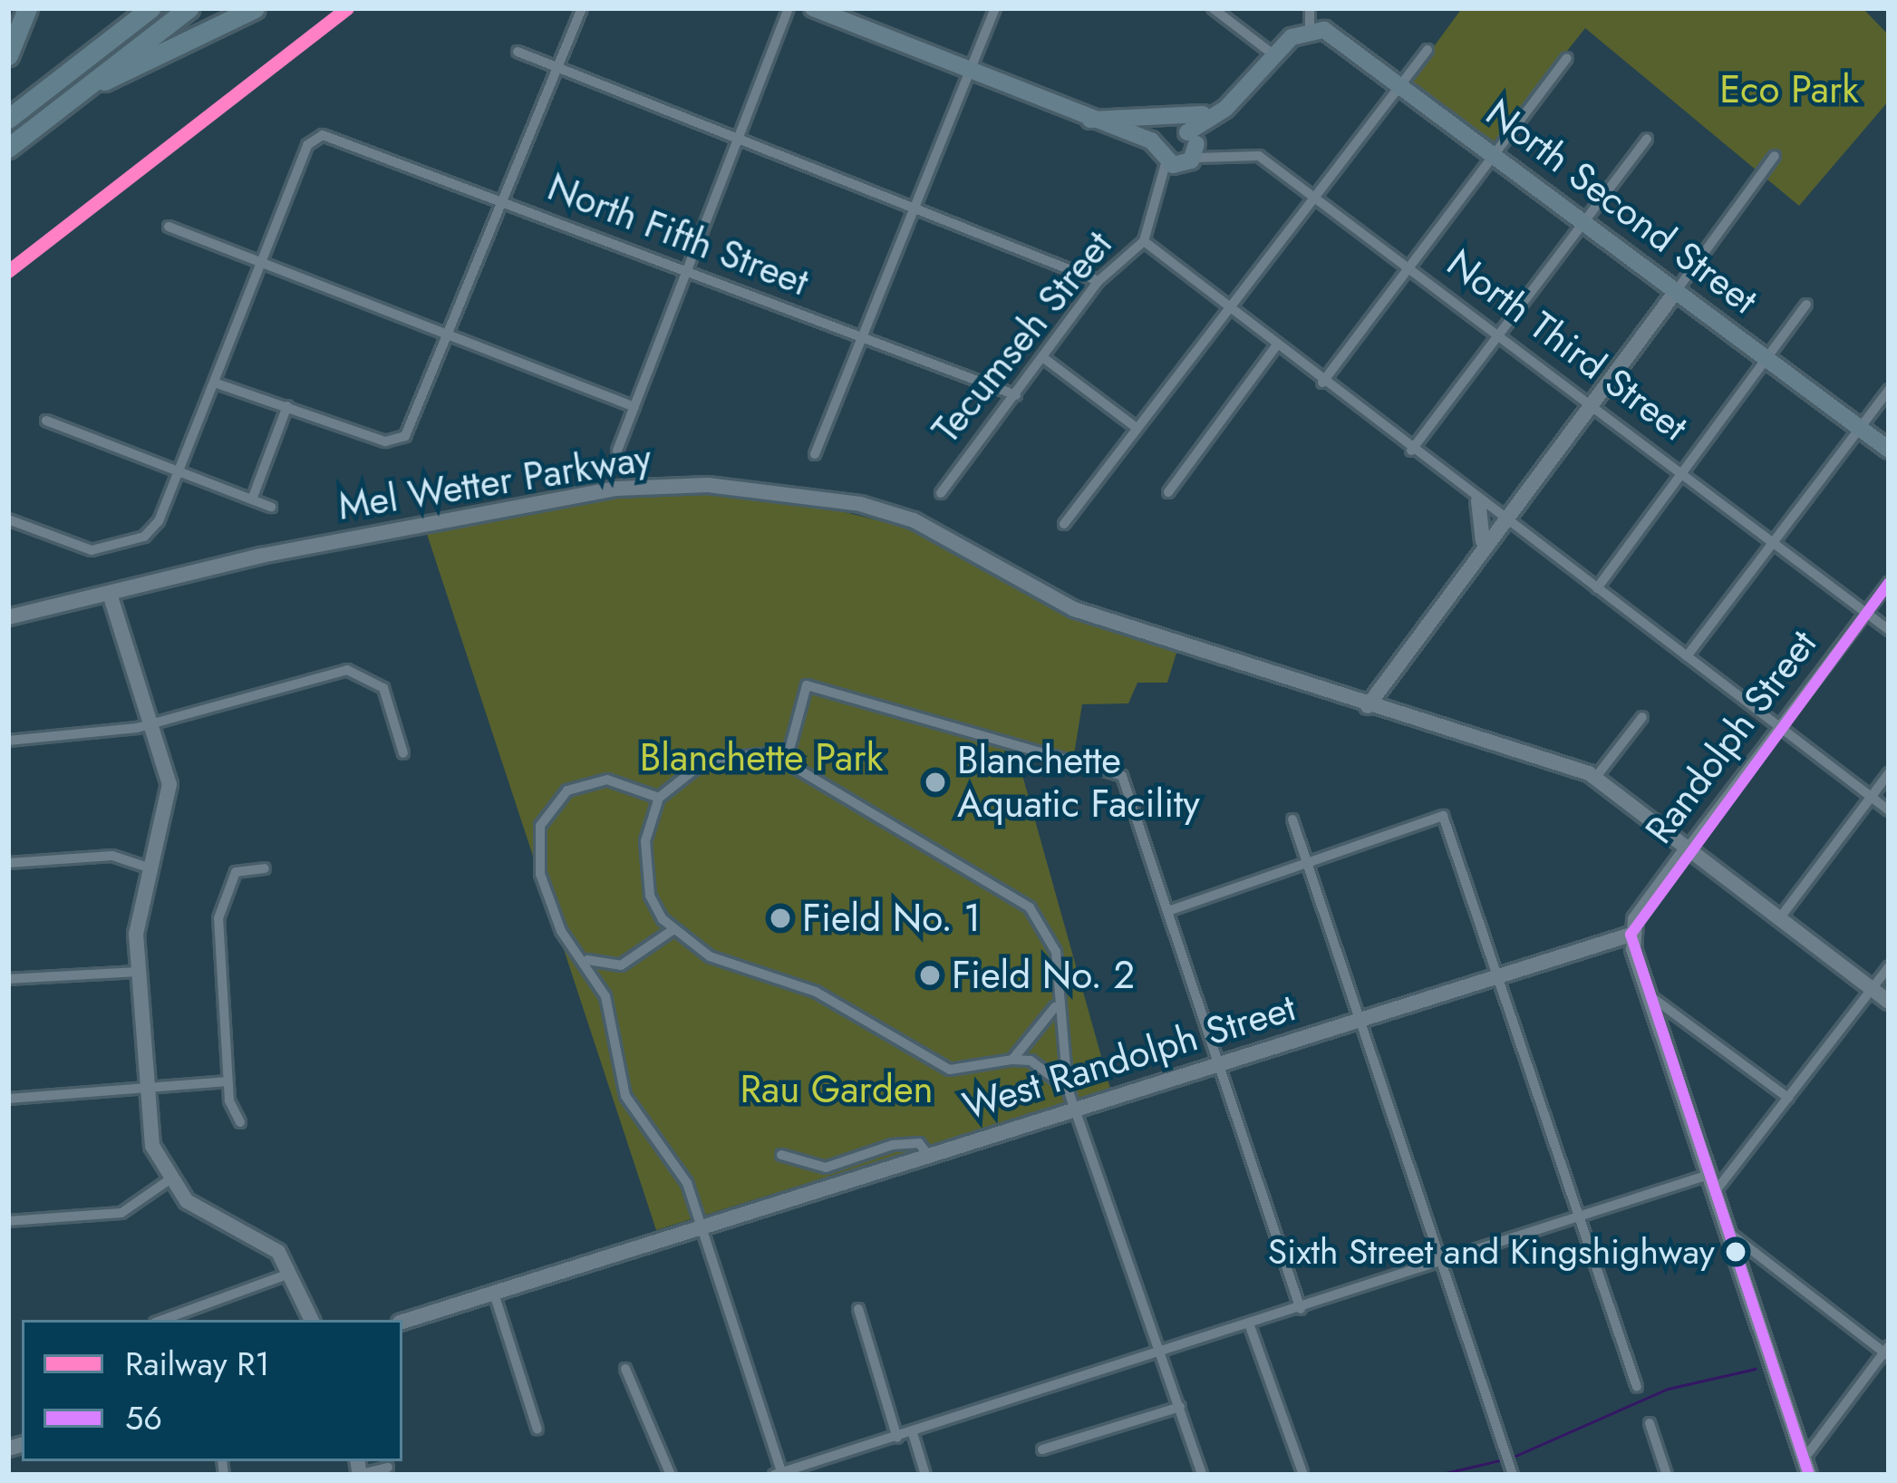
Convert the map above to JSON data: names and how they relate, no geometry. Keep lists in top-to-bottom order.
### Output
{
  "streets": {
    "main road": ["North Second Street", "North Third Street"],
    "street": [
      "North Fifth Street",
      "Tecumseh Street",
      "Mel Wetter Parkway",
      "Randolph Street",
      "West Randolph Street"
    ]
  },
  "crossings": [
    ["North Fifth Street", "Tecumseh Street"],
    ["Tecumseh Street", "North Third Street"],
    ["North Third Street", "Randolph Street"],
    ["Randolph Street", "West Randolph Street"]
  ],
  "parks": ["Eco Park", "Blanchette Park", "Rau Garden"],
  "places": [
    "Blanchette Aquatic Facility",
    "Field No. 1",
    "Field No. 2",
    "Sixth Street and Kingshighway"
  ],
  "lines": ["rail line R1", "transit line 56"],
  "legend": ["Railway R1", "56"]
}
